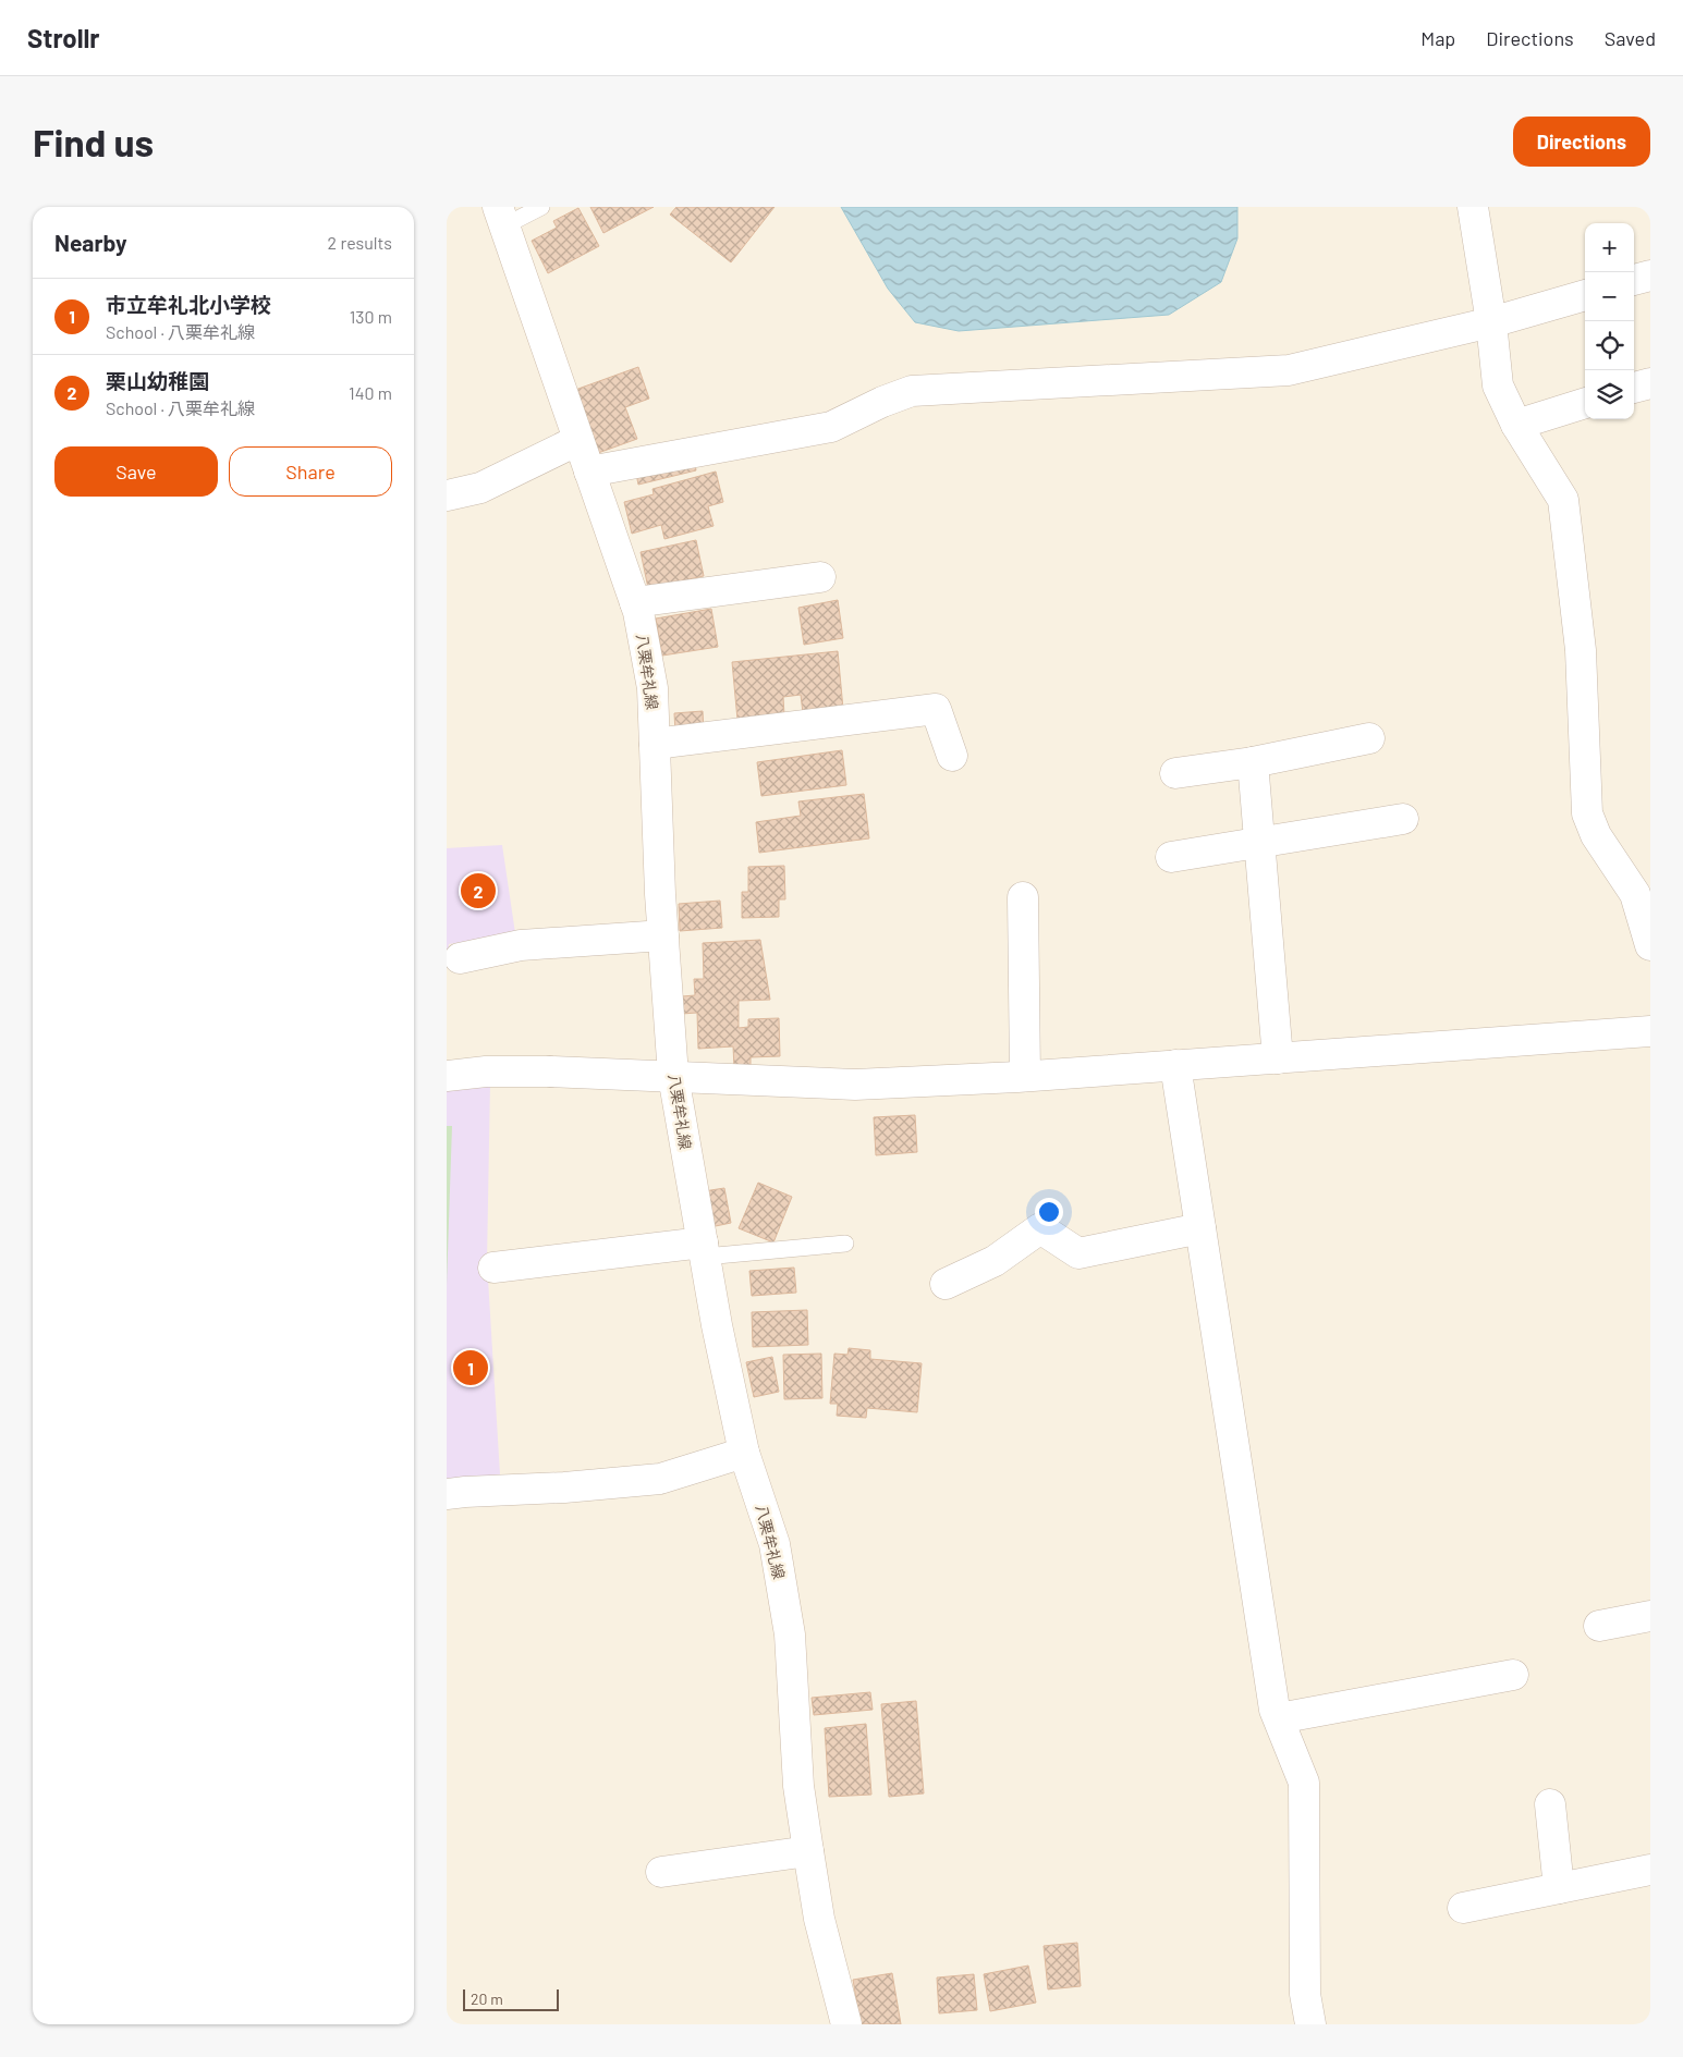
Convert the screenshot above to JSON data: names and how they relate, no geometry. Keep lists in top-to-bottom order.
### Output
{
  "streets": {
    "street": ["八栗牟礼線"]
  },
  "scale_bar": "20 m",
  "page": {
    "header": "Strollr",
    "nav": ["Map", "Directions", "Saved"],
    "buttons": [
      "Directions",
      ["Save", "Share"]
    ],
    "title": "Find us",
    "heading": ["Nearby", "2 results"],
    "map_buttons": ["+", "−"],
    "list": [
      {
        "mark": "1",
        "name": "市立牟礼北小学校",
        "note": "School · 八栗牟礼線",
        "value": "130 m"
      },
      {
        "mark": "2",
        "name": "栗山幼稚園",
        "note": "School · 八栗牟礼線",
        "value": "140 m"
      }
    ],
    "pins": ["2", "1"],
    "scale": "20 m"
  }
}
